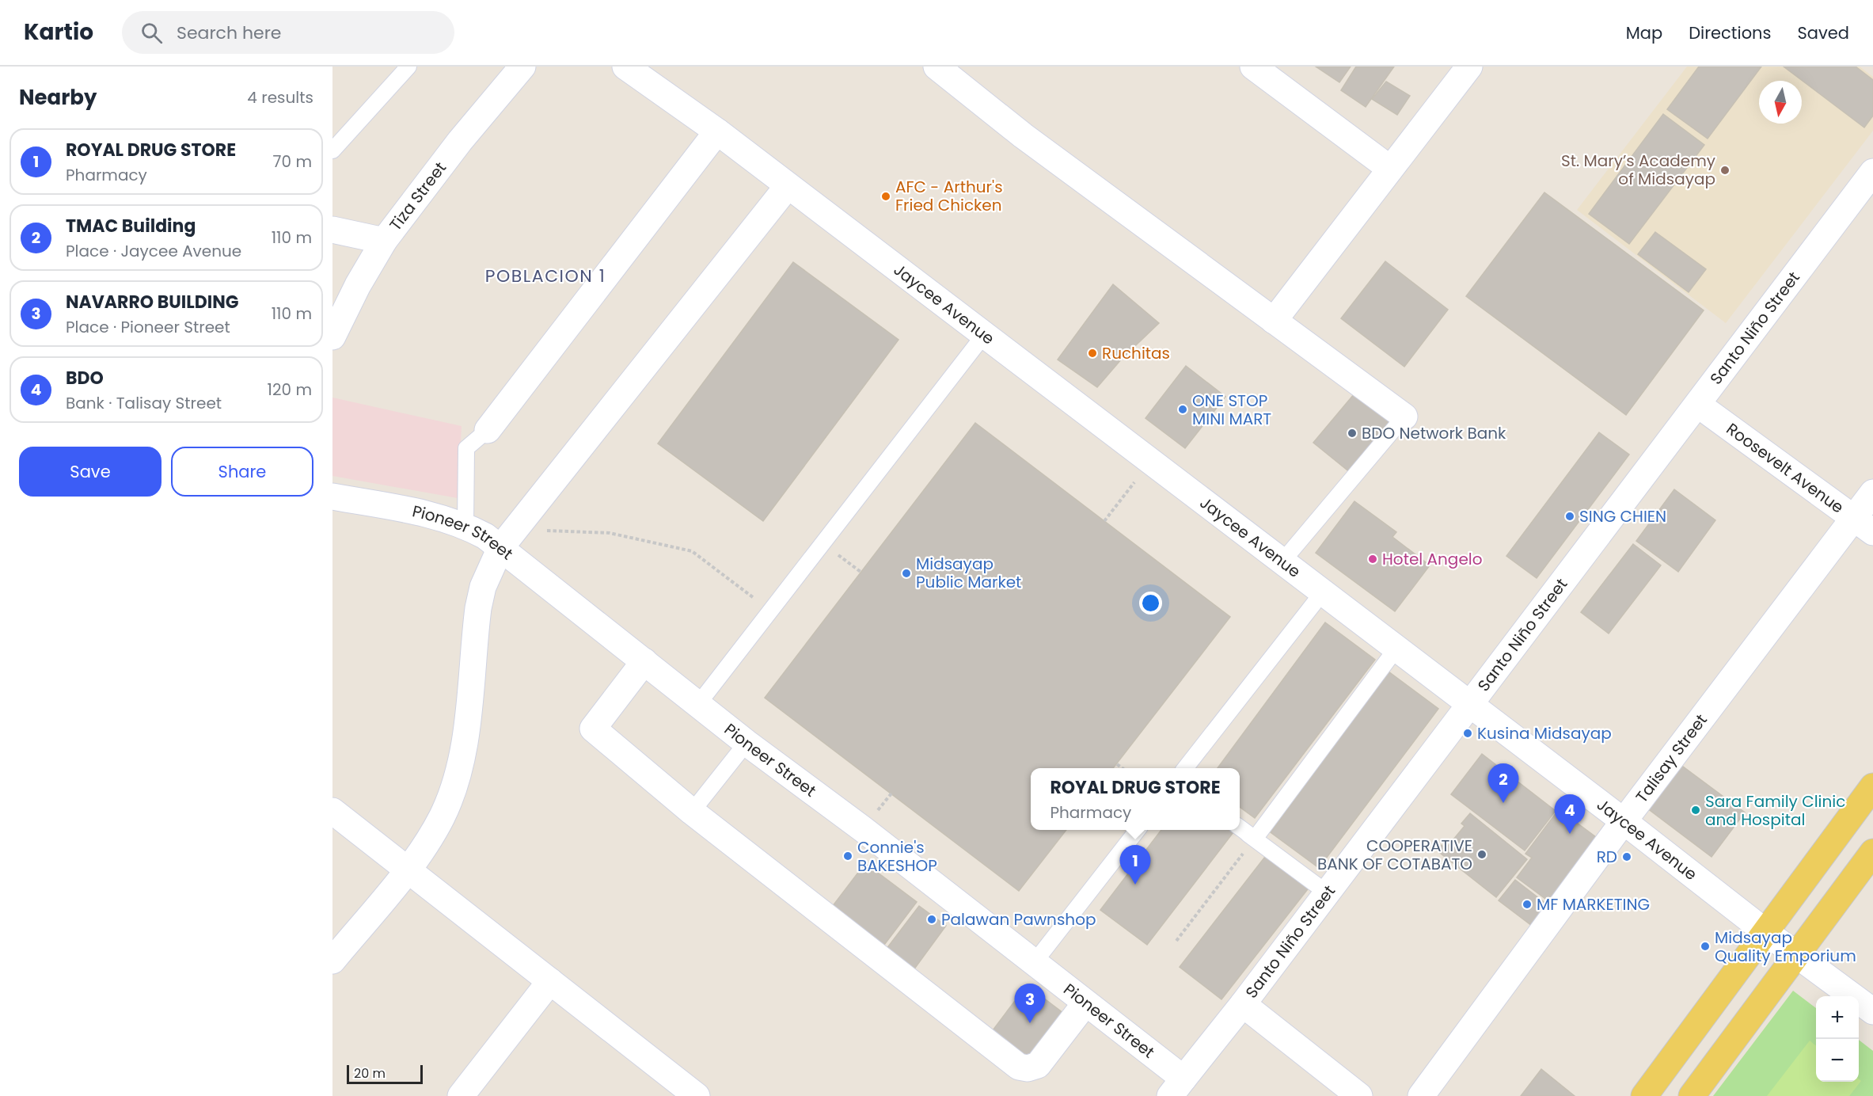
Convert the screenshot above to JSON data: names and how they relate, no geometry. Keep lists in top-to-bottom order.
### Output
{
  "streets": {
    "street": [
      "Tiza Street",
      "Jaycee Avenue",
      "Santo Niño Street",
      "Roosevelt Avenue",
      "Pioneer Street",
      "Talisay Street"
    ]
  },
  "crossings": [
    ["Jaycee Avenue", "Santo Niño Street"],
    ["Jaycee Avenue", "Talisay Street"],
    ["Santo Niño Street", "Roosevelt Avenue"],
    ["Santo Niño Street", "Pioneer Street"],
    ["Roosevelt Avenue", "Talisay Street"]
  ],
  "districts": ["POBLACION 1"],
  "places": [
    "St. Mary’s Academy of Midsayap",
    "AFC - Arthur's Fried Chicken",
    "Ruchitas",
    "ONE STOP MINI MART",
    "BDO Network Bank",
    "SING CHIEN",
    "Hotel Angelo",
    "Midsayap Public Market",
    "Kusina Midsayap",
    "Sara Family Clinic and Hospital",
    "COOPERATIVE BANK OF COTABATO",
    "Connie's BAKESHOP",
    "RD",
    "MF MARKETING",
    "Palawan Pawnshop",
    "Midsayap Quality Emporium"
  ],
  "scale_bar": "20 m",
  "north": "bottom",
  "page": {
    "header": "Kartio",
    "search": "Search here",
    "nav": ["Map", "Directions", "Saved"],
    "heading": ["Nearby", "4 results"],
    "list": [
      {
        "mark": "1",
        "name": "ROYAL DRUG STORE",
        "note": "Pharmacy",
        "value": "70 m"
      },
      {
        "mark": "2",
        "name": "TMAC Building",
        "note": "Place · Jaycee Avenue",
        "value": "110 m"
      },
      {
        "mark": "3",
        "name": "NAVARRO BUILDING",
        "note": "Place · Pioneer Street",
        "value": "110 m"
      },
      {
        "mark": "4",
        "name": "BDO",
        "note": "Bank · Talisay Street",
        "value": "120 m"
      }
    ],
    "buttons": ["Save", "Share"],
    "pins": [
      "2",
      "4",
      "1",
      "3"
    ],
    "popup": ["ROYAL DRUG STORE", "Pharmacy"],
    "map_buttons": ["+", "−"],
    "scale": "20 m"
  }
}
